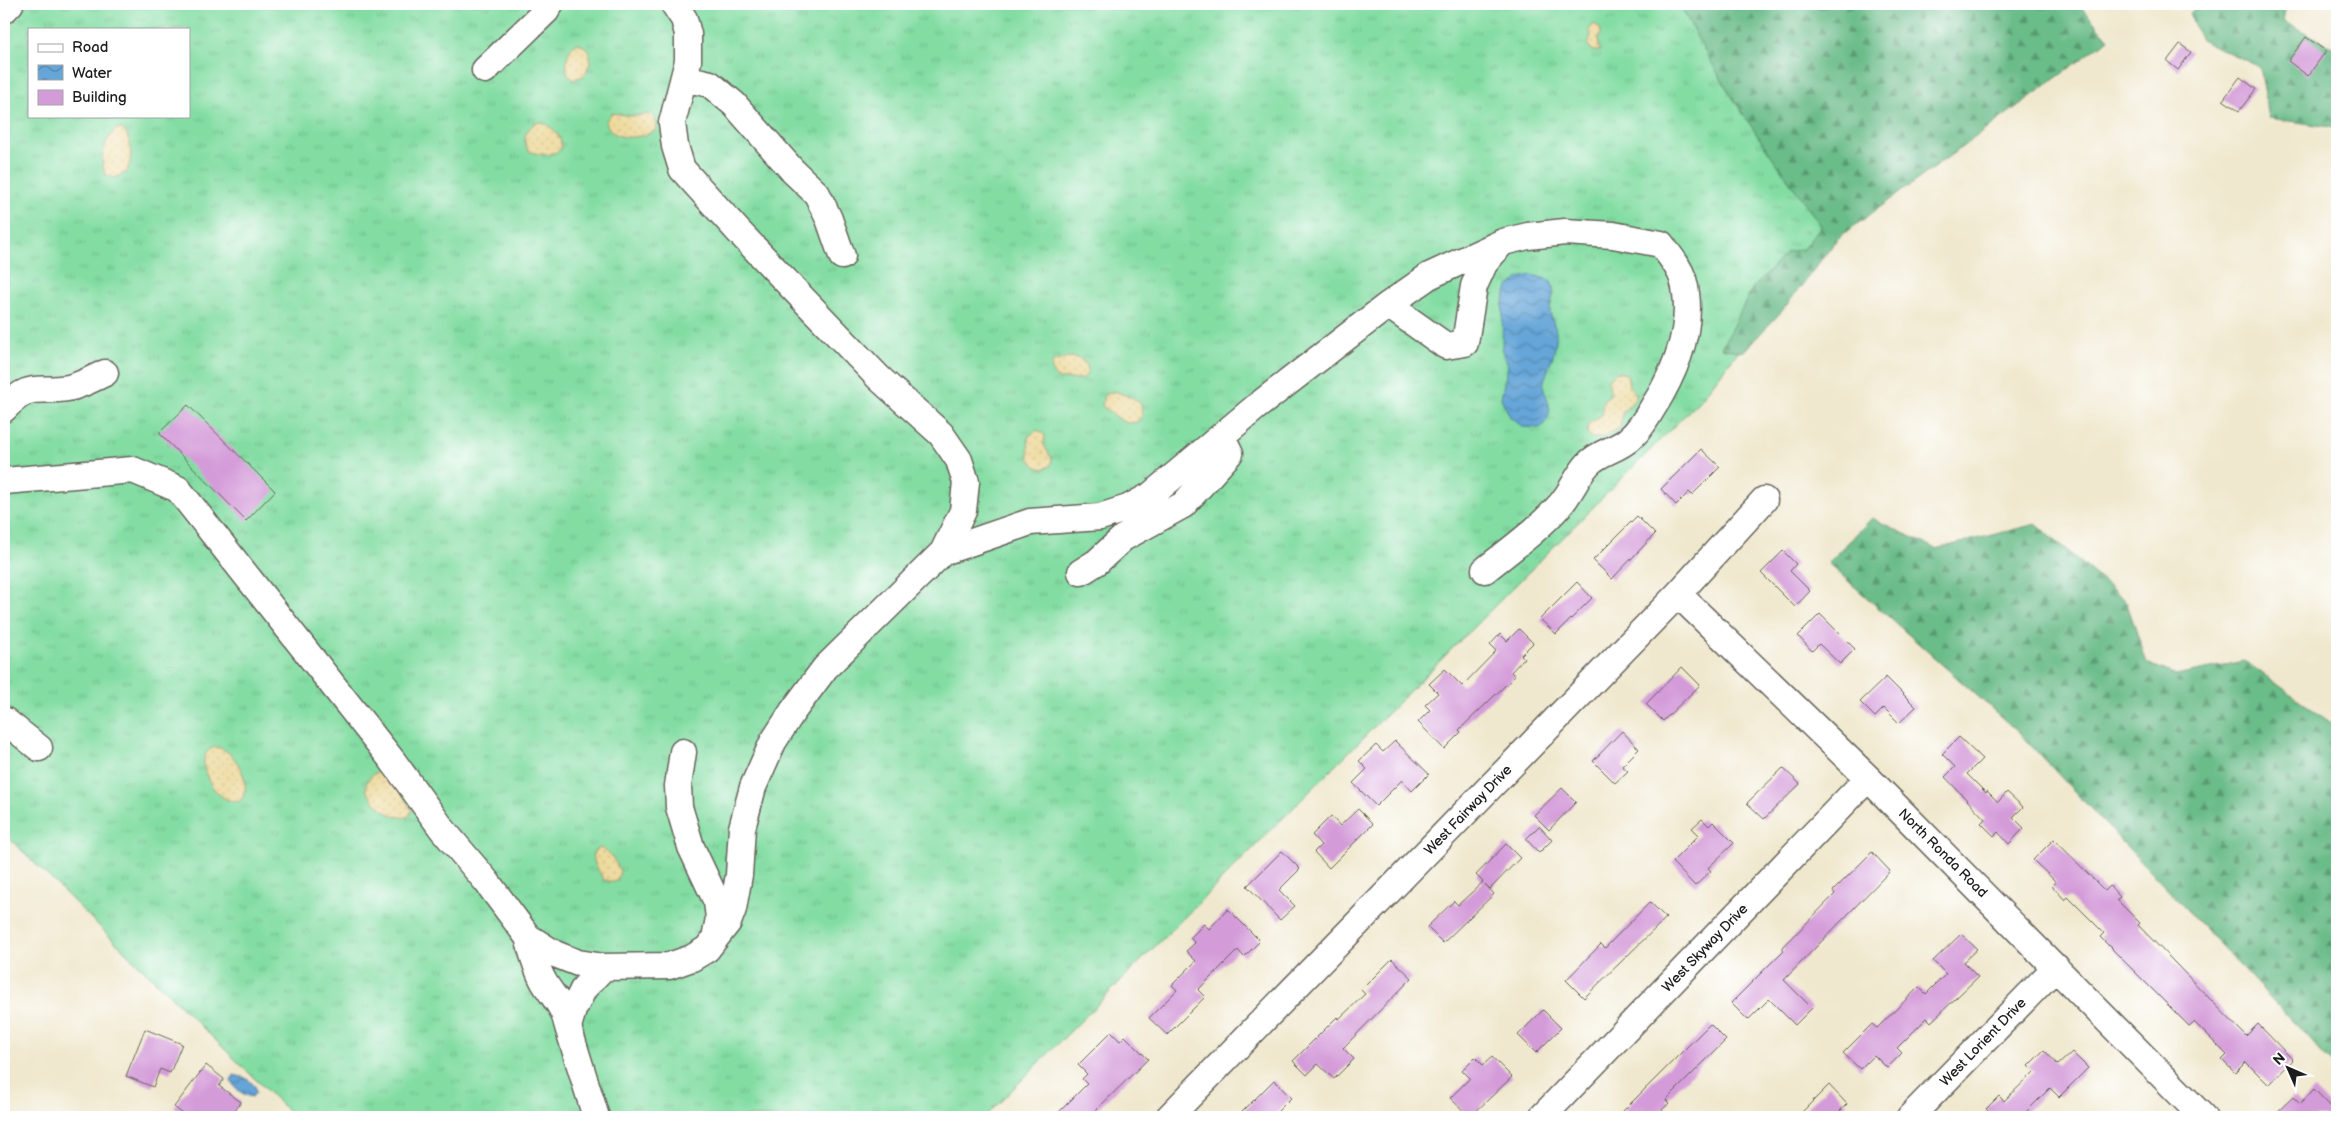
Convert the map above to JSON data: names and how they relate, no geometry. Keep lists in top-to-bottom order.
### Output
{
  "streets": {
    "street": [
      "West Fairway Drive",
      "North Ronda Road",
      "West Skyway Drive",
      "West Lorient Drive"
    ]
  },
  "crossings": [
    ["West Fairway Drive", "North Ronda Road"],
    ["North Ronda Road", "West Skyway Drive"],
    ["North Ronda Road", "West Lorient Drive"]
  ],
  "legend": ["Road", "Water", "Building"],
  "north": "top left"
}
